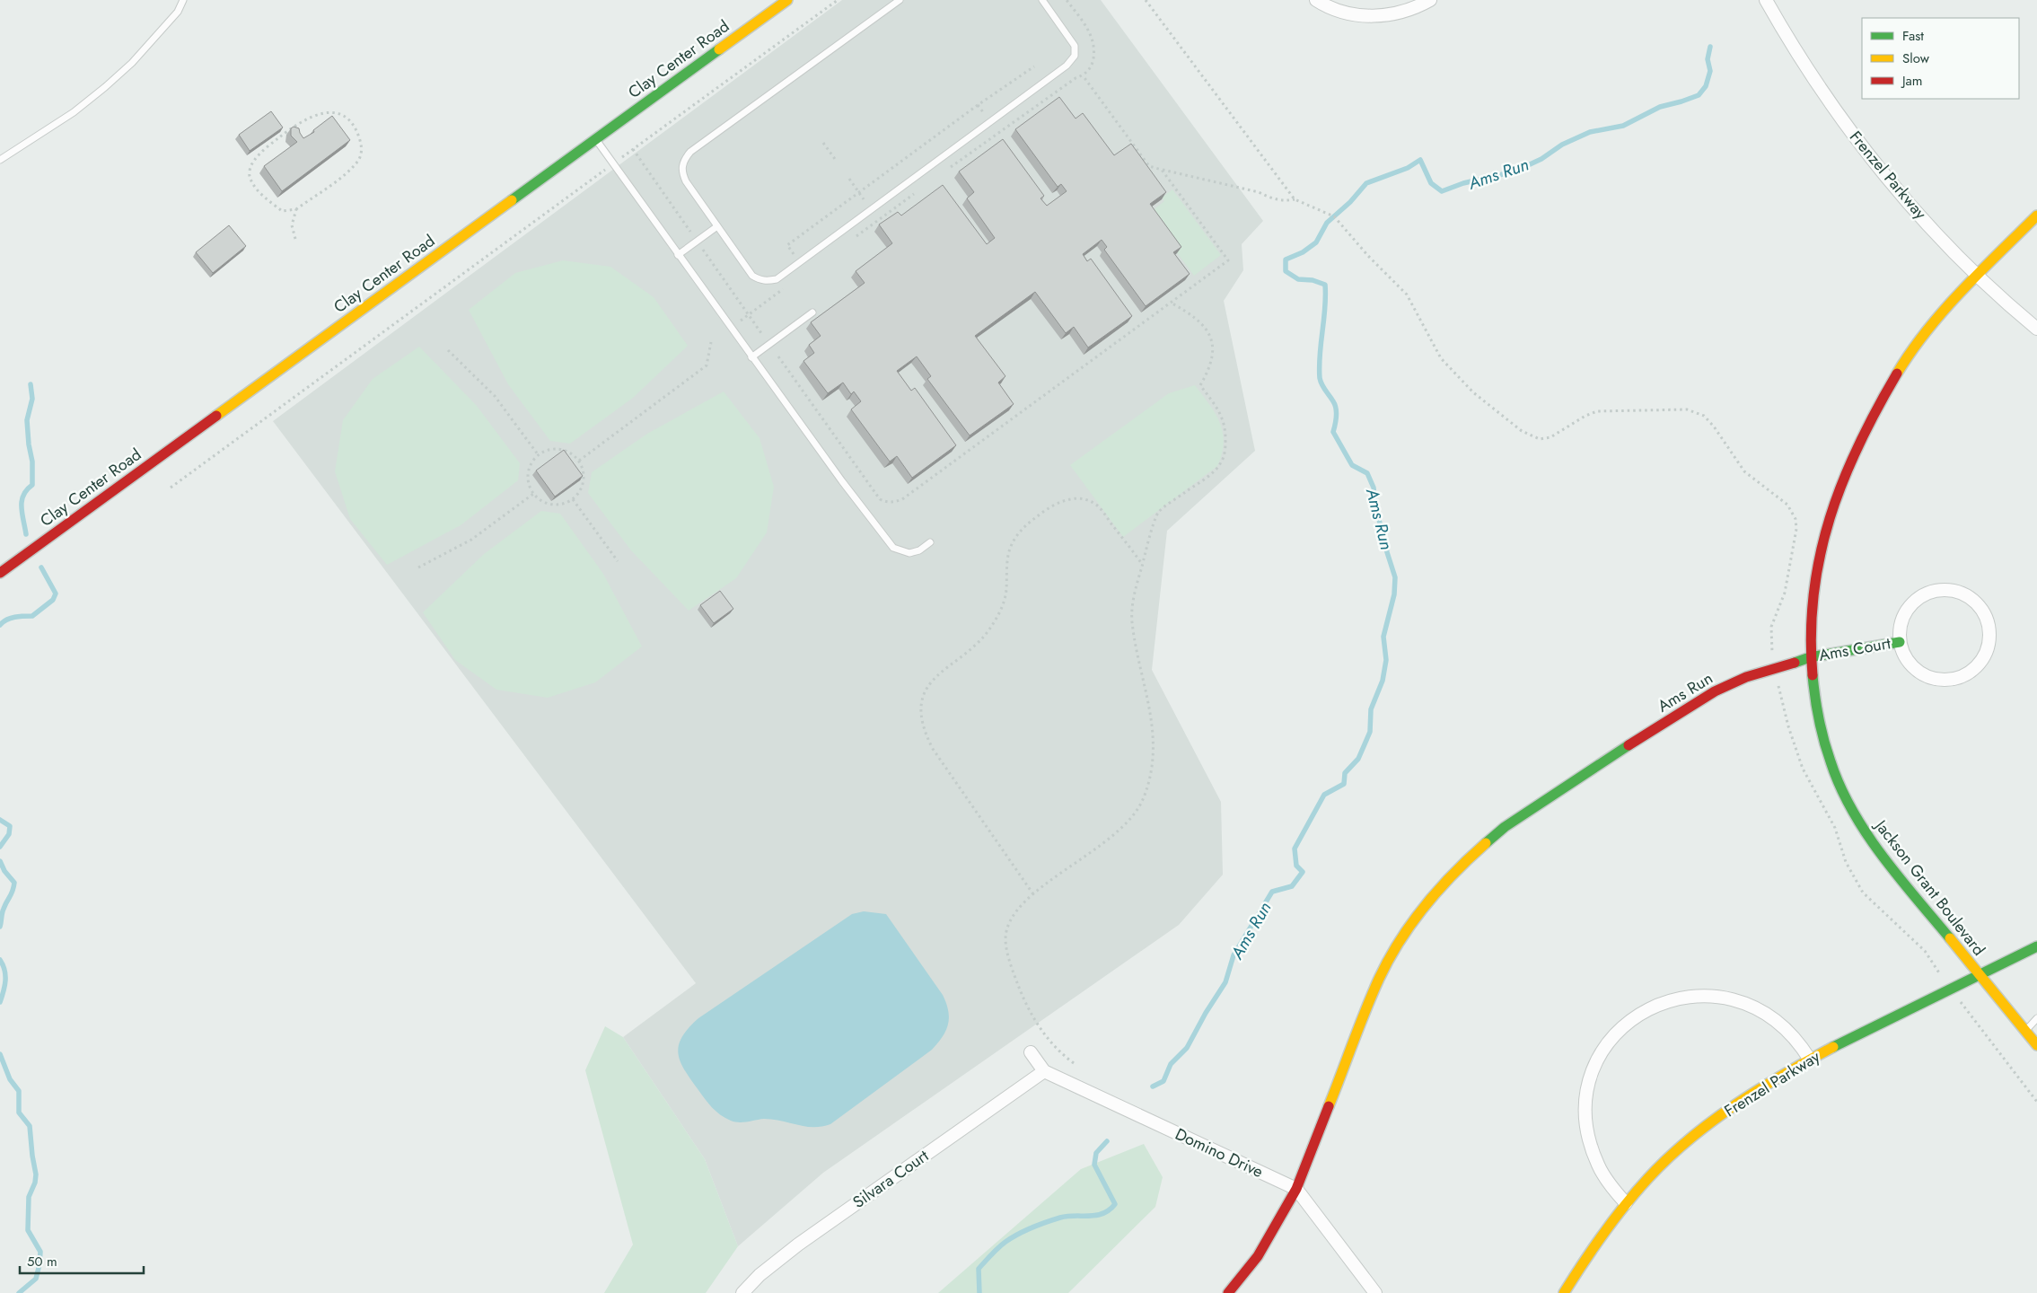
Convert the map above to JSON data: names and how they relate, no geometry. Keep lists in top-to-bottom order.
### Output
{
  "streets": {
    "street": [
      "Clay Center Road",
      "Frenzel Parkway",
      "Ams Court",
      "Ams Run",
      "Jackson Grant Boulevard",
      "Domino Drive",
      "Silvara Court"
    ]
  },
  "crossings": [
    ["Frenzel Parkway", "Jackson Grant Boulevard"],
    ["Ams Court", "Ams Run"],
    ["Ams Court", "Jackson Grant Boulevard"],
    ["Ams Run", "Jackson Grant Boulevard"],
    ["Ams Run", "Domino Drive"],
    ["Domino Drive", "Silvara Court"]
  ],
  "water": ["Ams Run"],
  "legend": ["Fast", "Slow", "Jam"],
  "scale_bar": "50 m"
}
